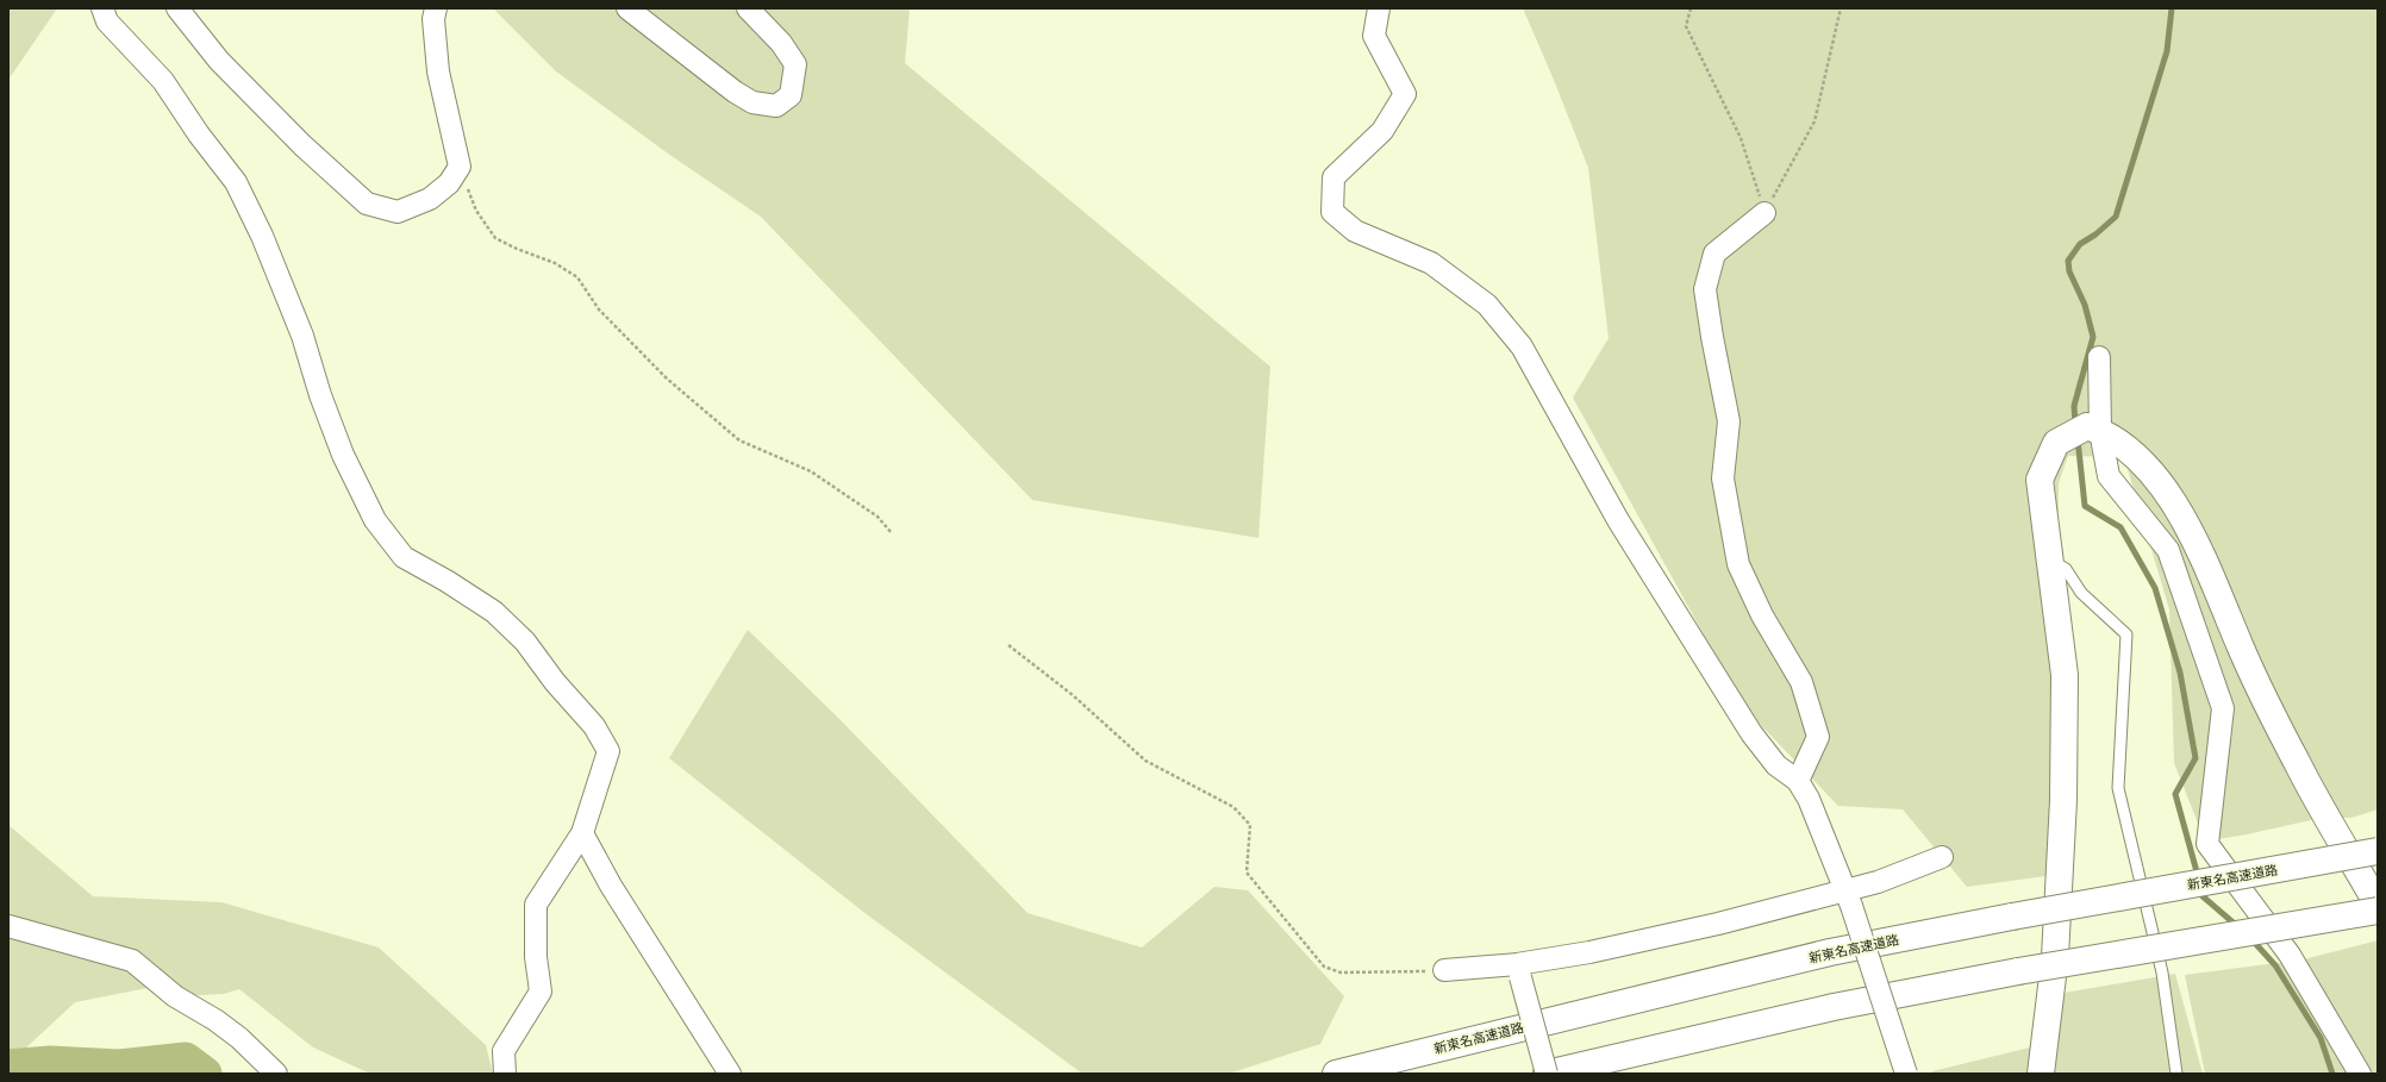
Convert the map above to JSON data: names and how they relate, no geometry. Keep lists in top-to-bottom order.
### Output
{
  "streets": {
    "main road": ["新東名高速道路"]
  }
}
